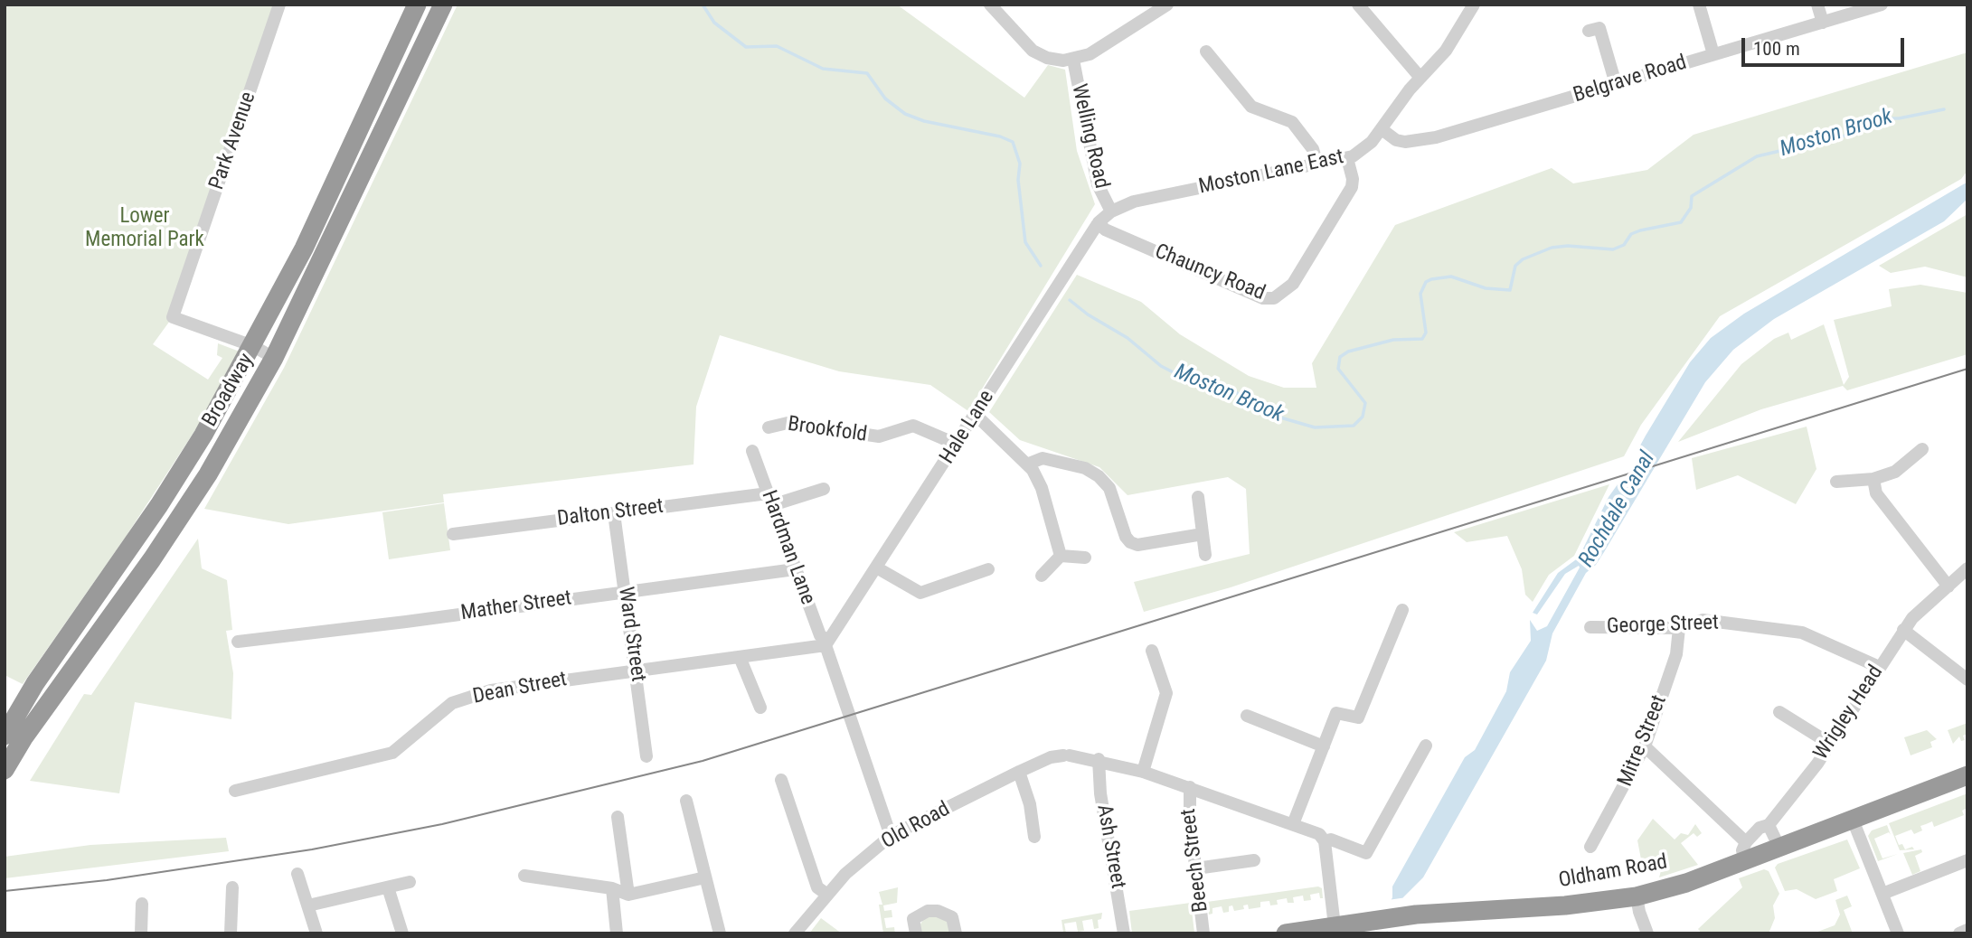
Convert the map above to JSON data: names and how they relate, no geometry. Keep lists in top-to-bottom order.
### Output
{
  "streets": {
    "highway": ["Broadway", "Oldham Road"],
    "street": [
      "Belgrave Road",
      "Welling Road",
      "Park Avenue",
      "Moston Lane East",
      "Chauncy Road",
      "Hale Lane",
      "Brookfold",
      "Dalton Street",
      "Hardman Lane",
      "Mather Street",
      "George Street",
      "Ward Street",
      "Dean Street",
      "Wrigley Head",
      "Mitre Street",
      "Old Road",
      "Ash Street",
      "Beech Street"
    ]
  },
  "crossings": [
    ["Belgrave Road", "Moston Lane East"],
    ["Welling Road", "Moston Lane East"],
    ["Welling Road", "Hale Lane"],
    ["Park Avenue", "Broadway"],
    ["Moston Lane East", "Chauncy Road"],
    ["Moston Lane East", "Hale Lane"],
    ["Chauncy Road", "Hale Lane"],
    ["Hale Lane", "Brookfold"],
    ["Hale Lane", "Hardman Lane"],
    ["Hale Lane", "Dean Street"],
    ["Dalton Street", "Hardman Lane"],
    ["Dalton Street", "Ward Street"],
    ["Hardman Lane", "Mather Street"],
    ["Hardman Lane", "Dean Street"],
    ["Hardman Lane", "Old Road"],
    ["Mather Street", "Ward Street"],
    ["George Street", "Wrigley Head"],
    ["George Street", "Mitre Street"],
    ["Ward Street", "Dean Street"],
    ["Wrigley Head", "Oldham Road"],
    ["Old Road", "Ash Street"],
    ["Old Road", "Beech Street"]
  ],
  "water": ["Moston Brook", "Rochdale Canal"],
  "parks": ["Lower Memorial Park"],
  "scale_bar": "100 m"
}
